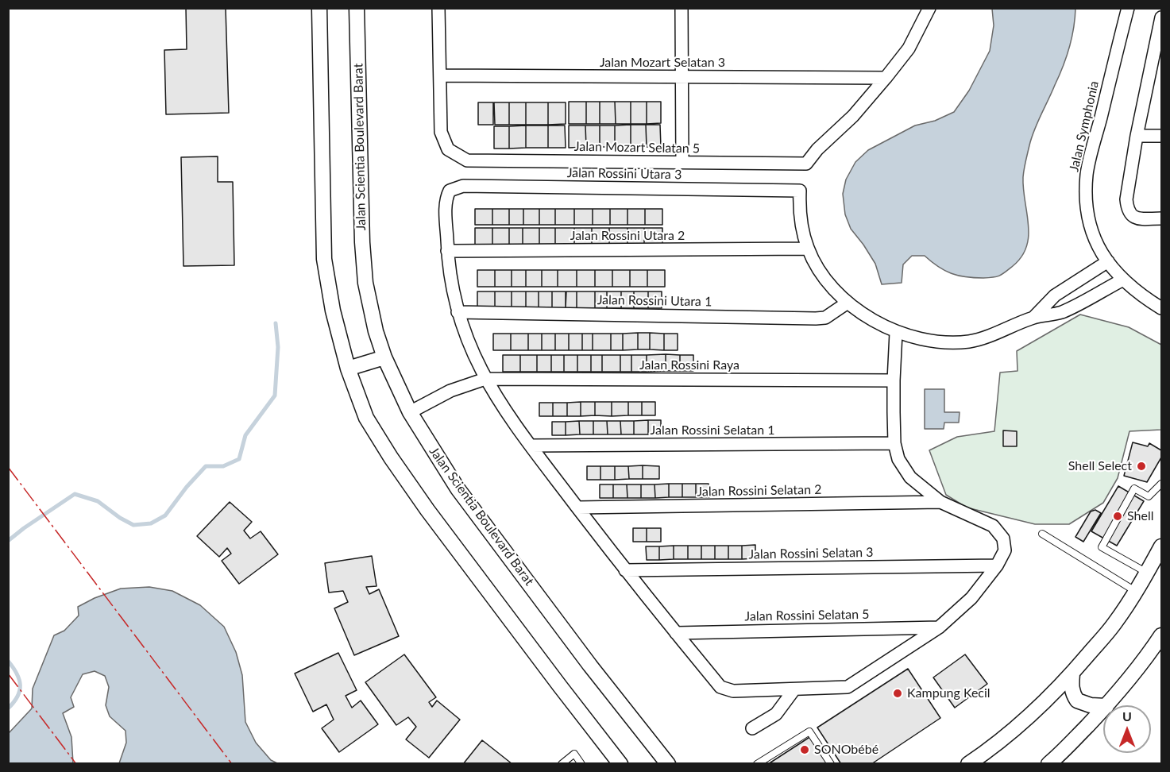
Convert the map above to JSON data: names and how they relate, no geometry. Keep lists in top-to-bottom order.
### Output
{
  "streets": {
    "street": [
      "Jalan Mozart Selatan 3",
      "Jalan Symphonia",
      "Jalan Scientia Boulevard Barat",
      "Jalan Mozart Selatan 5",
      "Jalan Rossini Utara 3",
      "Jalan Rossini Utara 2",
      "Jalan Rossini Utara 1",
      "Jalan Rossini Raya",
      "Jalan Rossini Selatan 1",
      "Jalan Rossini Selatan 2",
      "Jalan Rossini Selatan 3",
      "Jalan Rossini Selatan 5"
    ]
  },
  "crossings": [
    ["Jalan Mozart Selatan 3", "Jalan Mozart Selatan 5"],
    ["Jalan Scientia Boulevard Barat", "Jalan Rossini Raya"],
    ["Jalan Rossini Utara 3", "Jalan Rossini Utara 2"]
  ],
  "places": [
    "Shell Select",
    "Shell",
    "Kampung Kecil",
    "SONObébé"
  ],
  "north": "top"
}
